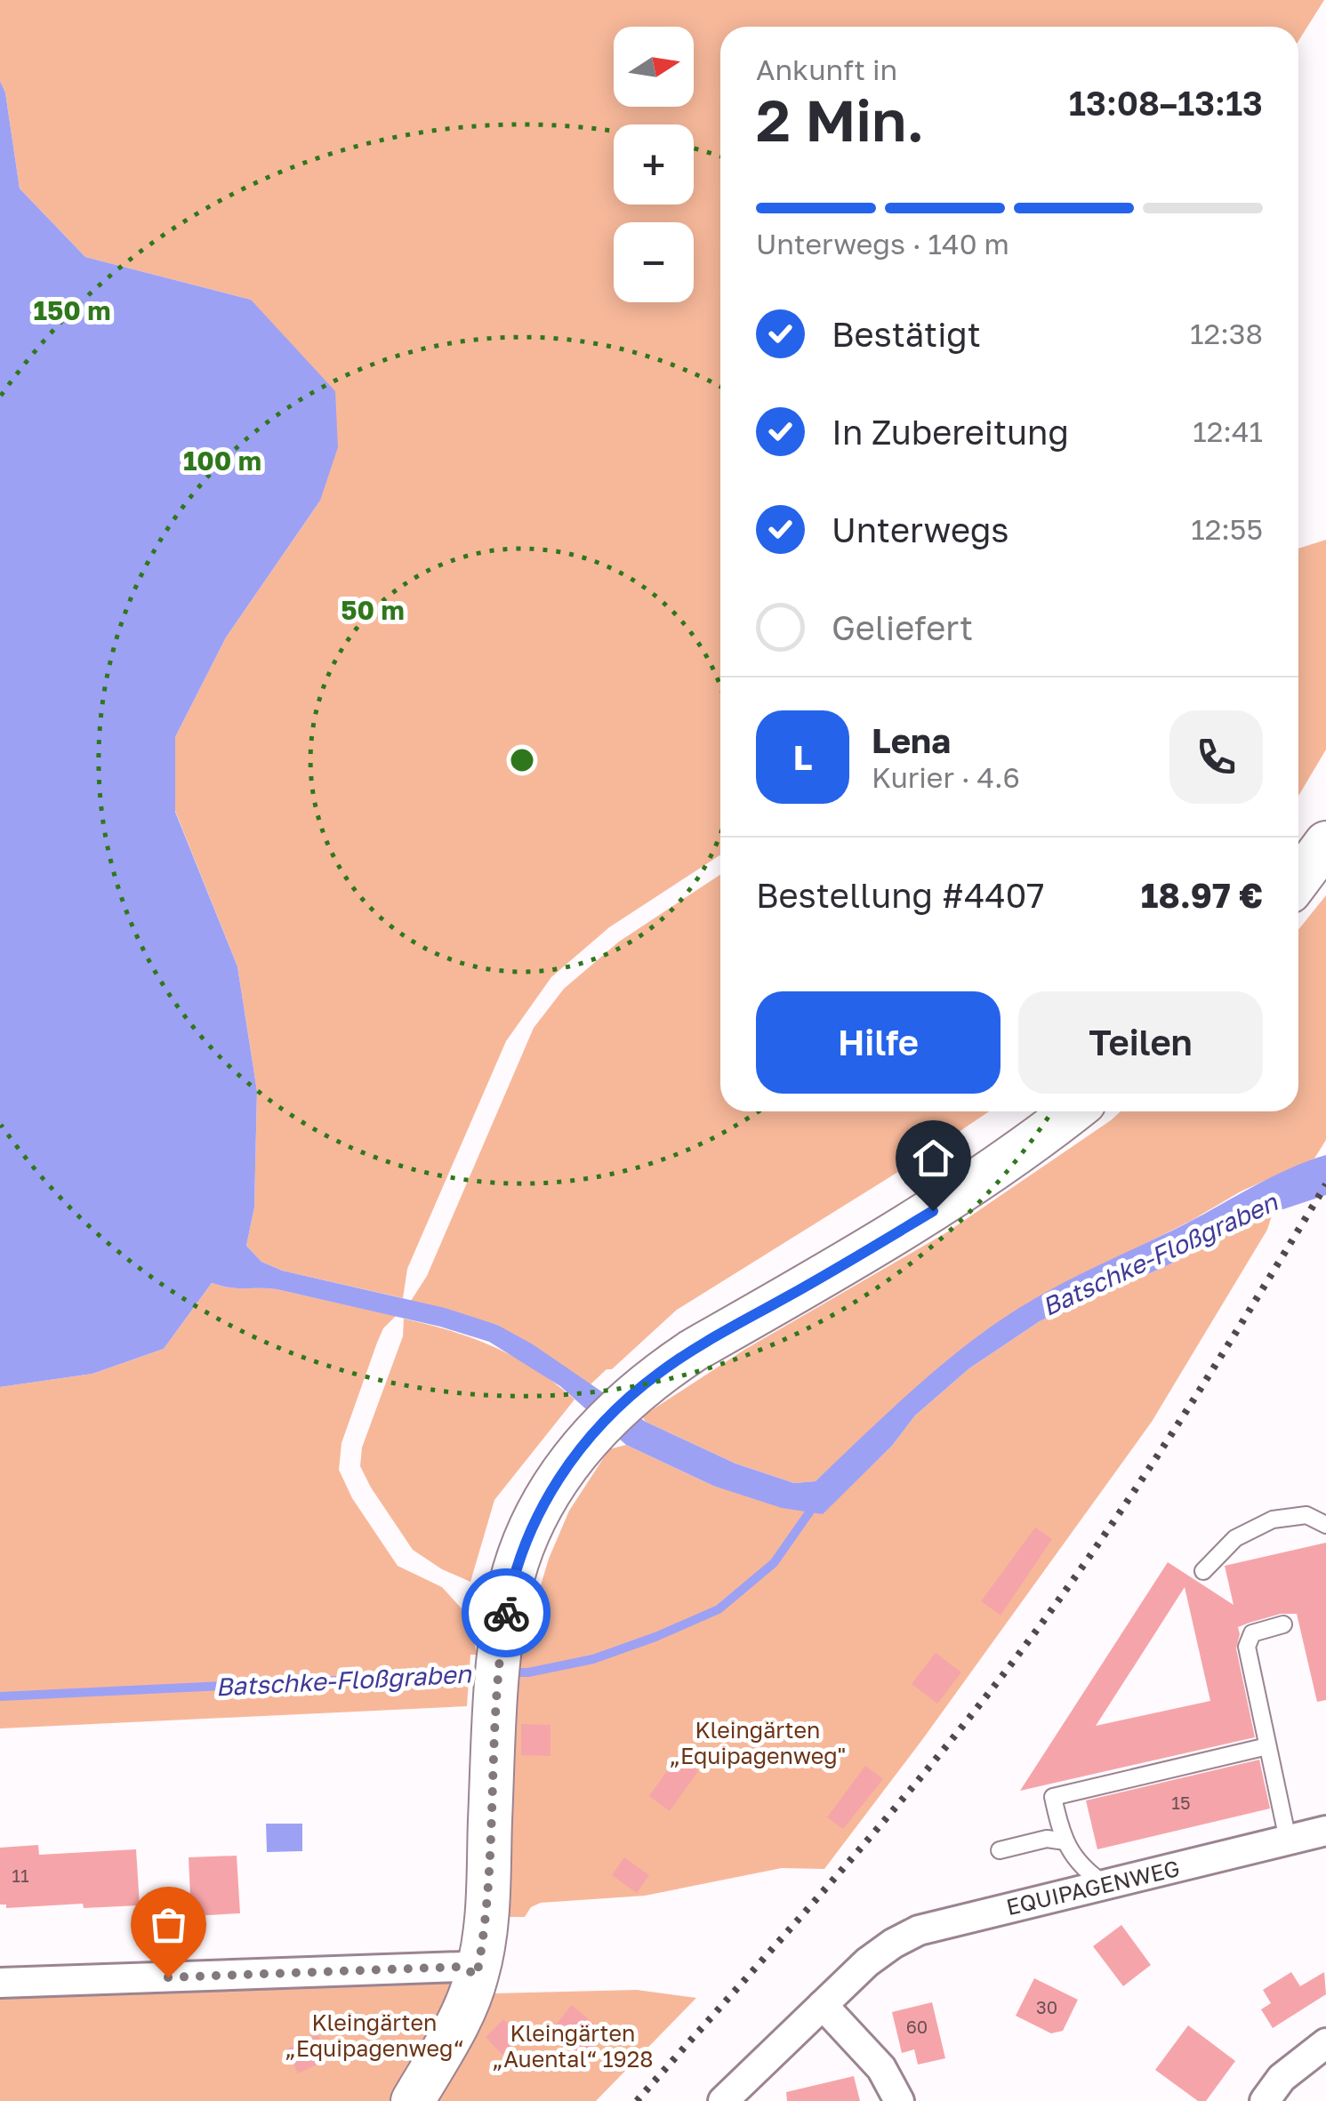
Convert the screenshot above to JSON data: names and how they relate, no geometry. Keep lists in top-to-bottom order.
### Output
{
  "streets": {
    "street": ["EQUIPAGENWEG"]
  },
  "water": ["Batschke‐Floßgraben"],
  "parks": ["Kleingärten „Equipagenweg\"", "Kleingärten „Equipagenweg“", "Kleingärten „Auental“ 1928"],
  "house_numbers": [
    "15",
    "11",
    "30",
    "60"
  ],
  "north": "right",
  "page": {
    "map_buttons": ["+", "−"],
    "heading": ["2 Min.", "Ankunft in", "13:08–13:13"],
    "panel": [
      "Lena",
      "Kurier · 4.6",
      "Bestellung #4407",
      "18.97 €"
    ],
    "bar": "Unterwegs · 140 m",
    "list": [
      ["Bestätigt", "12:38"],
      ["In Zubereitung", "12:41"],
      ["Unterwegs", "12:55"],
      "Geliefert"
    ],
    "round": "L",
    "buttons": ["Hilfe", "Teilen"]
  },
  "rings": ["150 m", "100 m", "50 m"]
}
